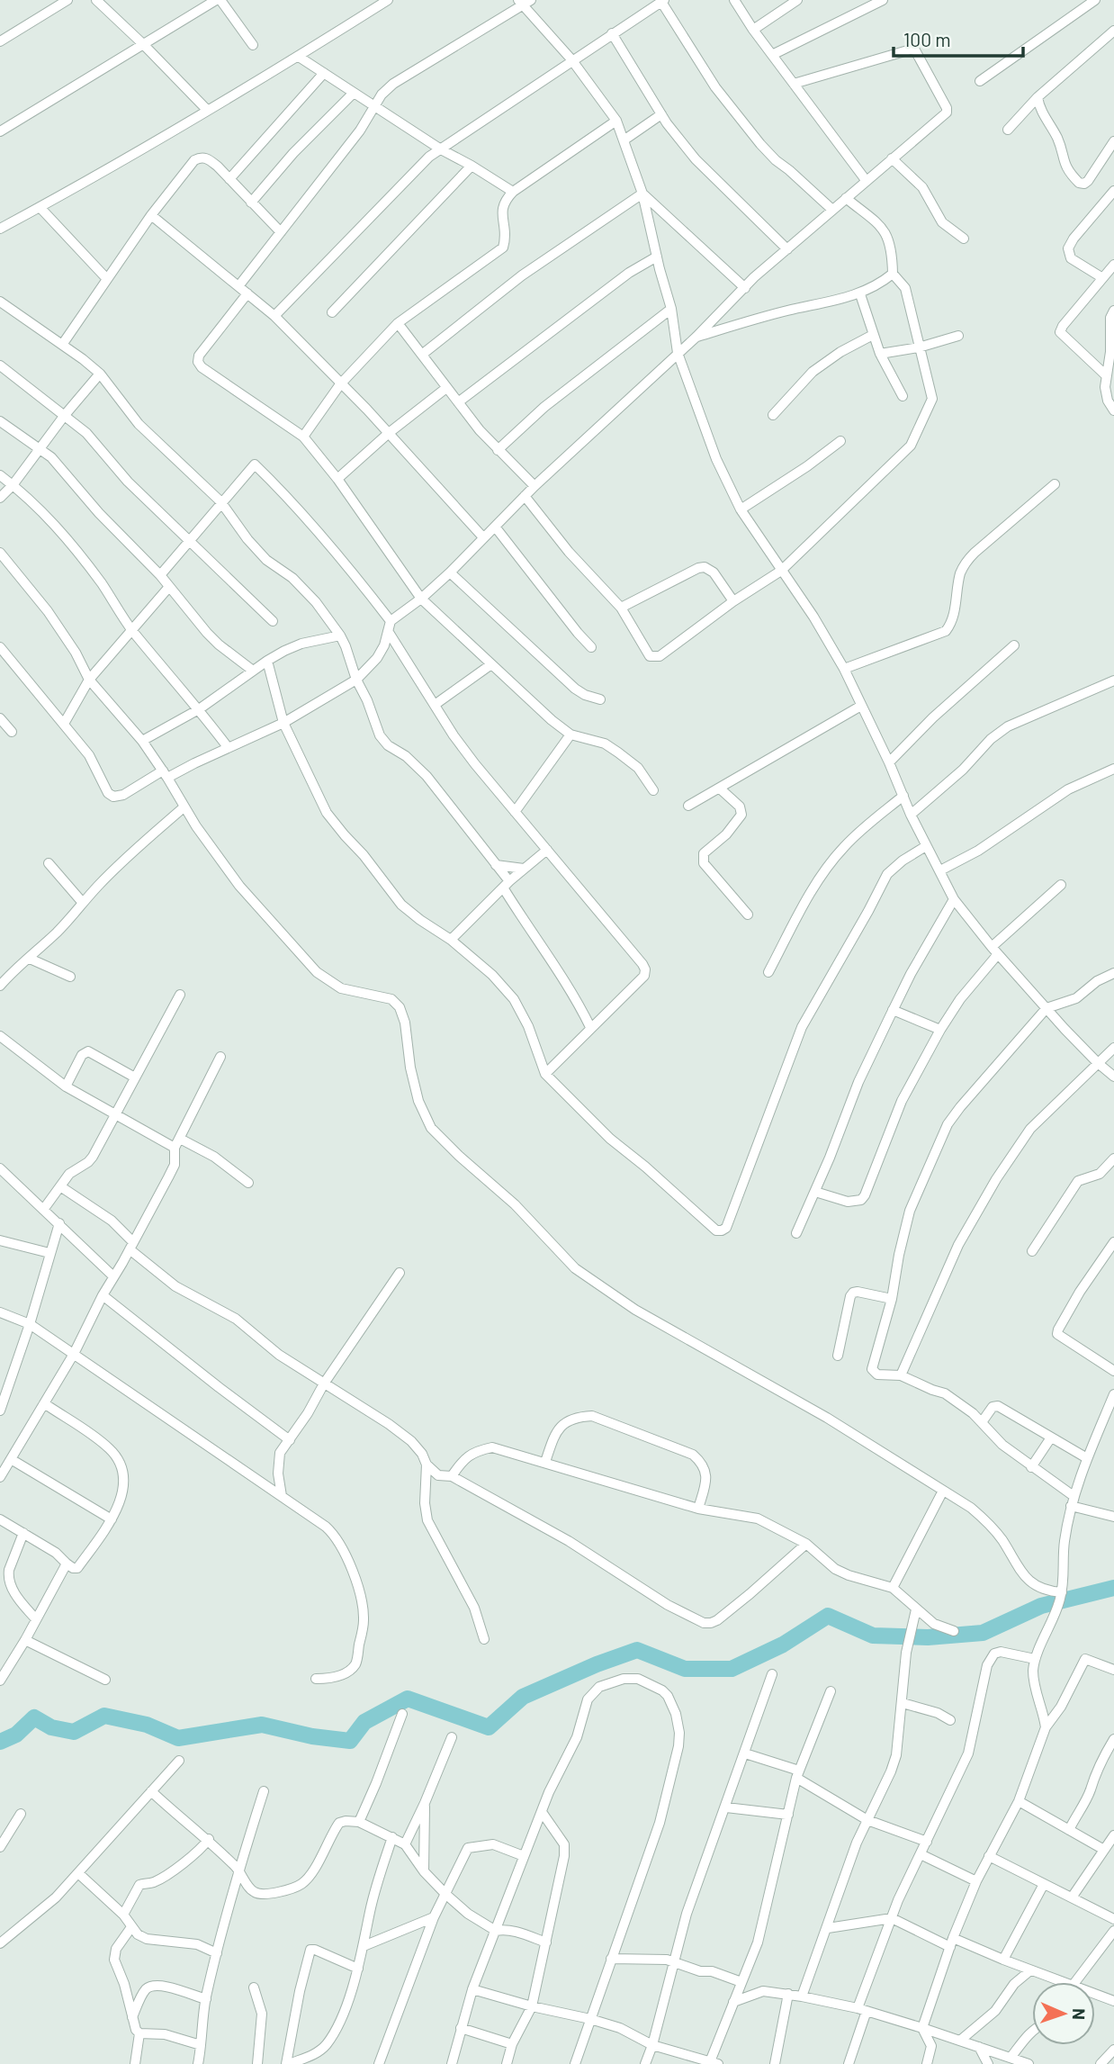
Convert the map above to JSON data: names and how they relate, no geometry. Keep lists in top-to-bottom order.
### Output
{
  "scale_bar": "100 m",
  "north": "right"
}
